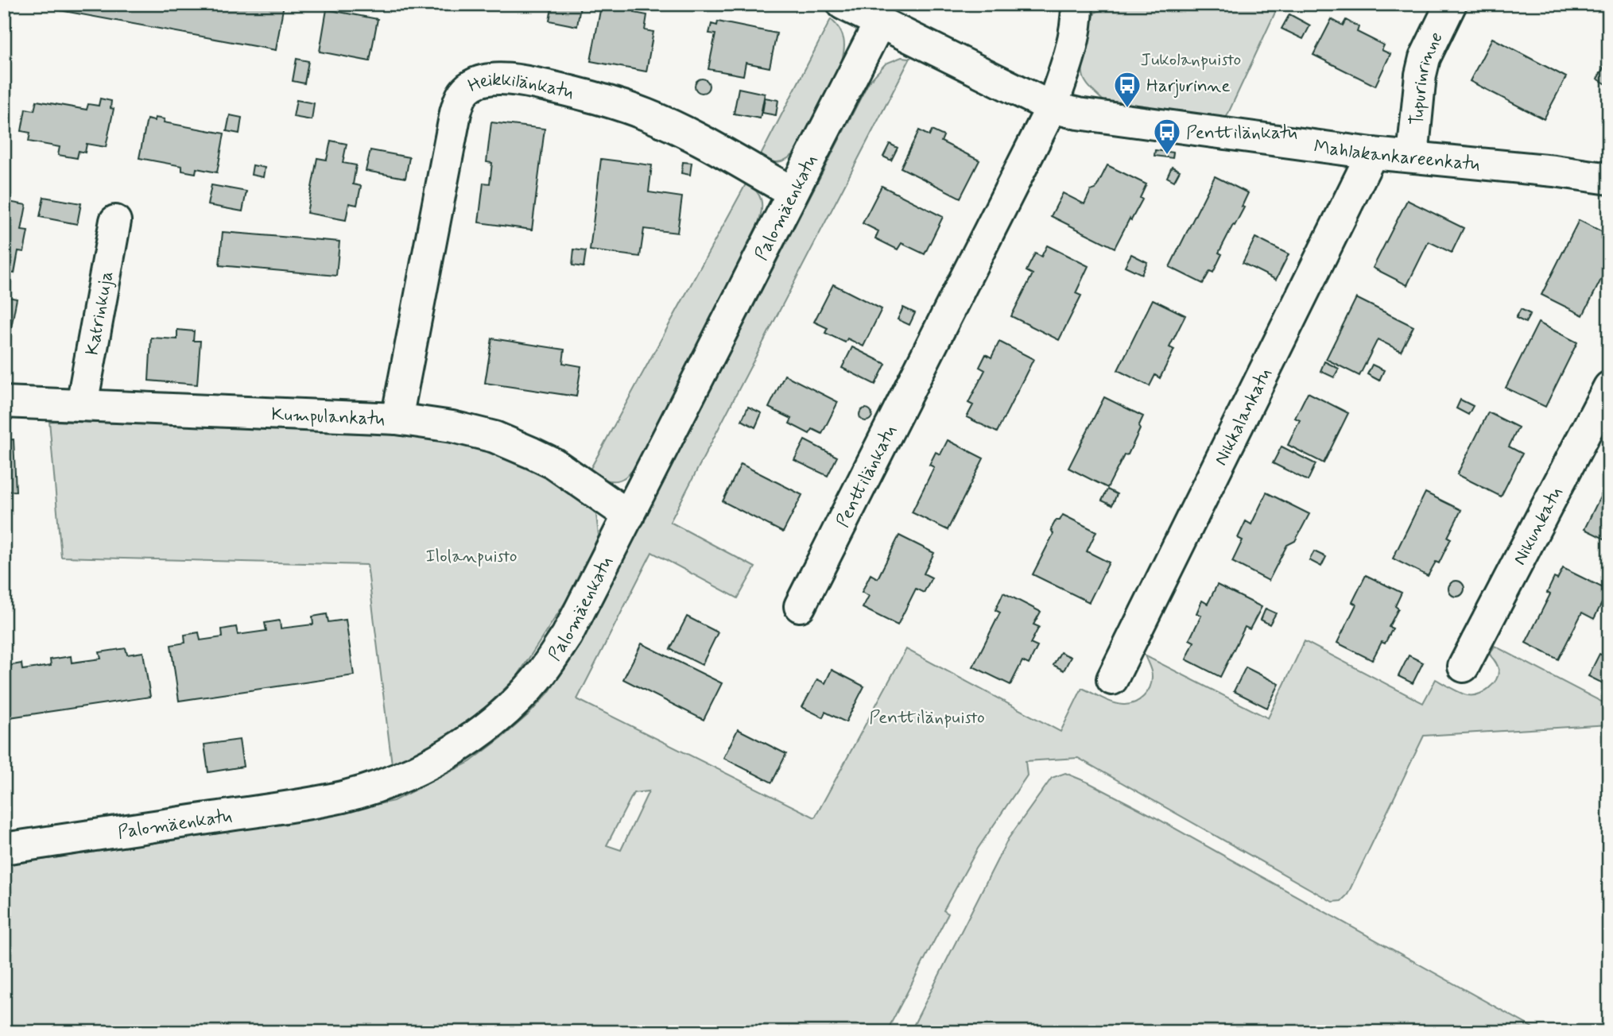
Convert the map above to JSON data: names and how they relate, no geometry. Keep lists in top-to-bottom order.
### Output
{
  "streets": {
    "street": [
      "Tupurinrinne",
      "Heikkilänkatu",
      "Mahlakankareenkatu",
      "Palomäenkatu",
      "Katrinkuja",
      "Kumpulankatu",
      "Nikkalankatu",
      "Penttilänkatu",
      "Nikunkatu"
    ]
  },
  "crossings": [
    ["Tupurinrinne", "Mahlakankareenkatu"],
    ["Heikkilänkatu", "Palomäenkatu"],
    ["Heikkilänkatu", "Kumpulankatu"],
    ["Mahlakankareenkatu", "Palomäenkatu"],
    ["Mahlakankareenkatu", "Nikkalankatu"],
    ["Mahlakankareenkatu", "Penttilänkatu"],
    ["Palomäenkatu", "Kumpulankatu"],
    ["Katrinkuja", "Kumpulankatu"]
  ],
  "parks": ["Jukolanpuisto", "Ilolanpuisto", "Penttilänpuisto"],
  "places": {
    "bus stop": ["Harjurinne", "Penttilänkatu"]
  }
}
